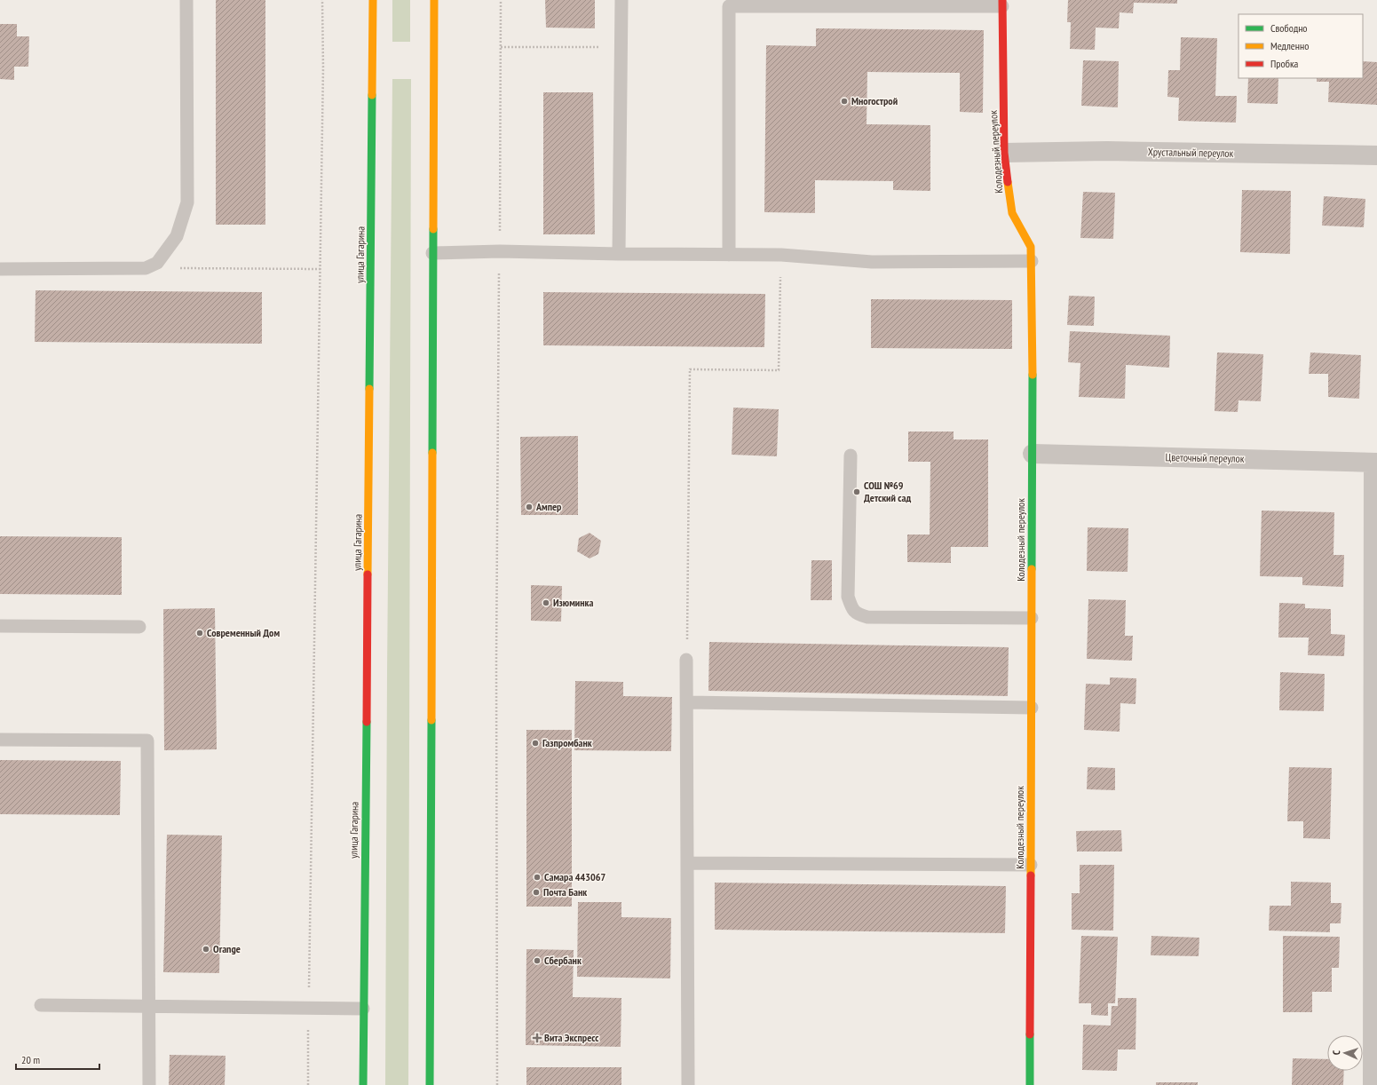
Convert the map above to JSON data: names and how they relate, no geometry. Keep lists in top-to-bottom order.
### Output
{
  "streets": {
    "main road": ["Колодезный переулок", "улица Гагарина"],
    "street": ["Хрустальный переулок", "Цветочный переулок"]
  },
  "crossings": [
    ["Колодезный переулок", "Хрустальный переулок"],
    ["Колодезный переулок", "Цветочный переулок"]
  ],
  "places": {
    "other": [
      "Многострой",
      "СОШ №69 Детский сад",
      "Ампер",
      "Изюминка",
      "Современный Дом",
      "Газпромбанк",
      "Самара 443067",
      "Почта Банк",
      "Orange",
      "Сбербанк"
    ],
    "health": ["Вита Экспресс"]
  },
  "legend": ["Свободно", "Медленно", "Пробка"],
  "scale_bar": "20 m",
  "north": "left"
}
